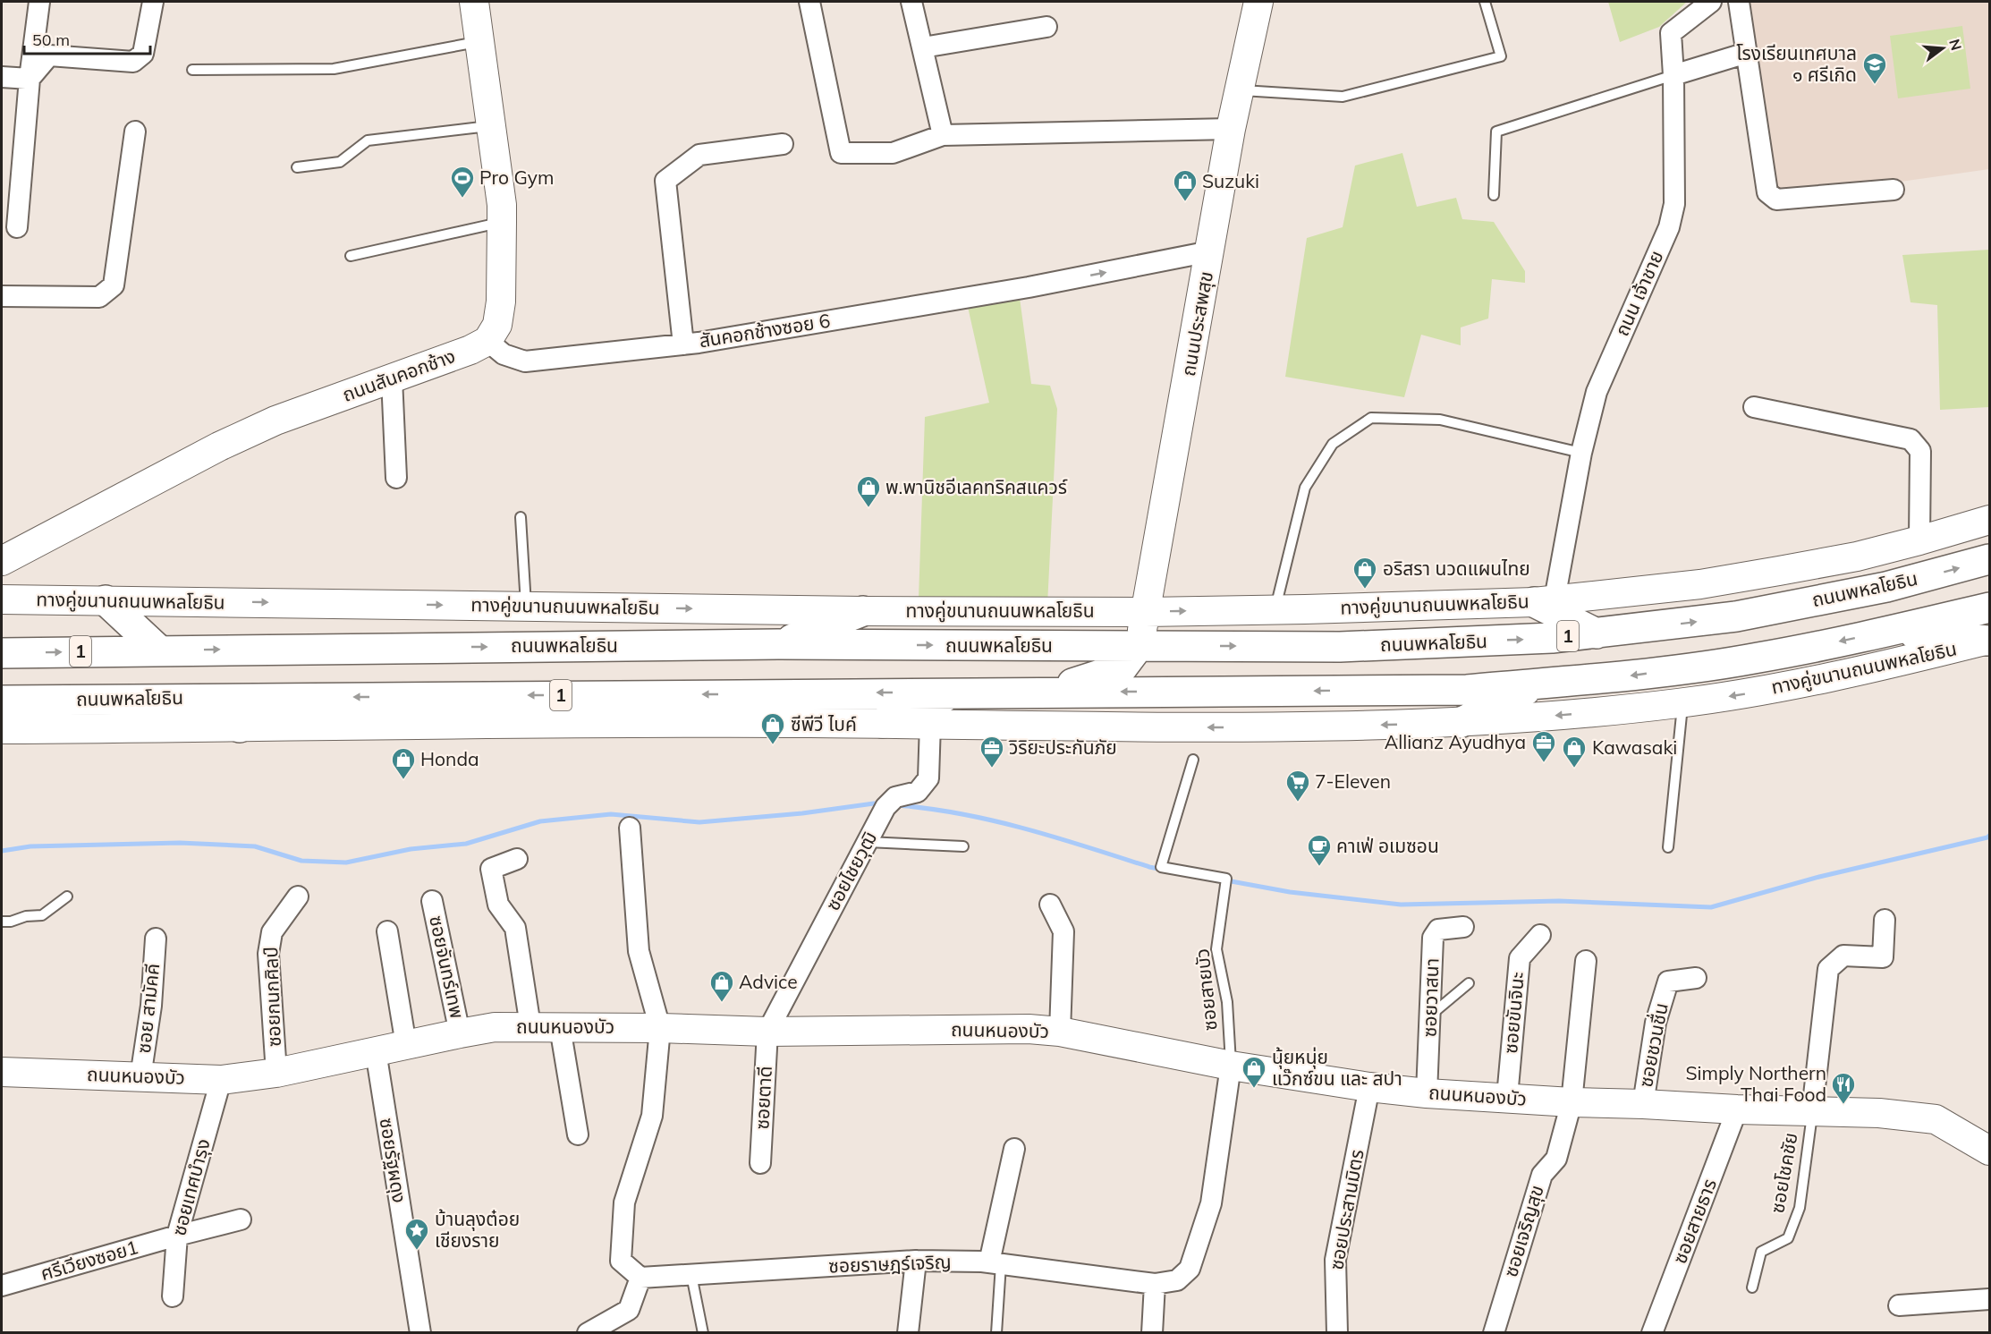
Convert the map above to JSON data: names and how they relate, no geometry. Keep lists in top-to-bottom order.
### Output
{
  "streets": {
    "main road": [
      "ถนนประสพสุข",
      "ถนนสันคอกช้าง",
      "ถนนพหลโยธิน",
      "ทางคู่ขนานถนนพหลโยธิน",
      "1",
      "ถนนหนองบัว"
    ],
    "street": [
      "ถนน เจ้าชาย",
      "สันคอกช้างซอย 6",
      "ซอยไชยวุฒิ",
      "ซอยจันทร์เทพ",
      "ซอยกนกศิลป์",
      "ซอยวาสนา",
      "ซอย สามัคคี",
      "ซอยขันจินะ",
      "ซอยชวนชื่น",
      "ซอยตาดี",
      "ซอยรัฐผดุง",
      "ซอยเทศบำรุง",
      "ซอยประสานมิตร",
      "ซอยสายธาร",
      "ซอยเจริญสุข",
      "ศรีเวียงซอย1",
      "ซอยราษฎร์เจริญ"
    ],
    "lane": ["ซอยสายบัว", "ซอยโชคชัย"]
  },
  "crossings": [
    ["ถนน เจ้าชาย", "ทางคู่ขนานถนนพหลโยธิน"],
    ["ถนนประสพสุข", "สันคอกช้างซอย 6"],
    ["ถนนประสพสุข", "ถนนพหลโยธิน"],
    ["ถนนประสพสุข", "ทางคู่ขนานถนนพหลโยธิน"],
    ["สันคอกช้างซอย 6", "ถนนสันคอกช้าง"],
    ["ทางคู่ขนานถนนพหลโยธิน", "ซอยไชยวุฒิ"],
    ["ซอยไชยวุฒิ", "ถนนหนองบัว"],
    ["ซอยไชยวุฒิ", "ซอยตาดี"],
    ["ซอยจันทร์เทพ", "ถนนหนองบัว"],
    ["ซอยสายบัว", "ถนนหนองบัว"],
    ["ซอยสายบัว", "ซอยราษฎร์เจริญ"],
    ["ซอยกนกศิลป์", "ถนนหนองบัว"],
    ["ซอยวาสนา", "ถนนหนองบัว"],
    ["ซอย สามัคคี", "ถนนหนองบัว"],
    ["ซอยขันจินะ", "ถนนหนองบัว"],
    ["ถนนหนองบัว", "ซอยชวนชื่น"],
    ["ถนนหนองบัว", "ซอยตาดี"],
    ["ถนนหนองบัว", "ซอยรัฐผดุง"],
    ["ถนนหนองบัว", "ซอยโชคชัย"],
    ["ถนนหนองบัว", "ซอยเทศบำรุง"],
    ["ถนนหนองบัว", "ซอยประสานมิตร"],
    ["ถนนหนองบัว", "ซอยสายธาร"],
    ["ถนนหนองบัว", "ซอยเจริญสุข"],
    ["ถนนหนองบัว", "ซอยราษฎร์เจริญ"],
    ["ซอยเทศบำรุง", "ศรีเวียงซอย1"]
  ],
  "places": {
    "school or university": ["โรงเรียนเทศบาล ๑ ศรีเกิด"],
    "sports": ["Pro Gym"],
    "shop": [
      "Suzuki",
      "พ.พานิชอีเลคทริคสแควร์",
      "อริสรา นวดแผนไทย",
      "ซีพีวี ไบค์",
      "Kawasaki",
      "Honda",
      "Advice",
      "นุ้ยหนุ่ย แว๊กซ์ขน และ สปา"
    ],
    "office": ["Allianz Ayudhya", "วิริยะประกันภัย"],
    "supermarket": ["7-Eleven"],
    "cafe": ["คาเฟ่ อเมซอน"],
    "restaurant": ["Simply Northern Thai Food"],
    "place": ["บ้านลุงต๋อย เชียงราย"]
  },
  "scale_bar": "50 m",
  "north": "right"
}
